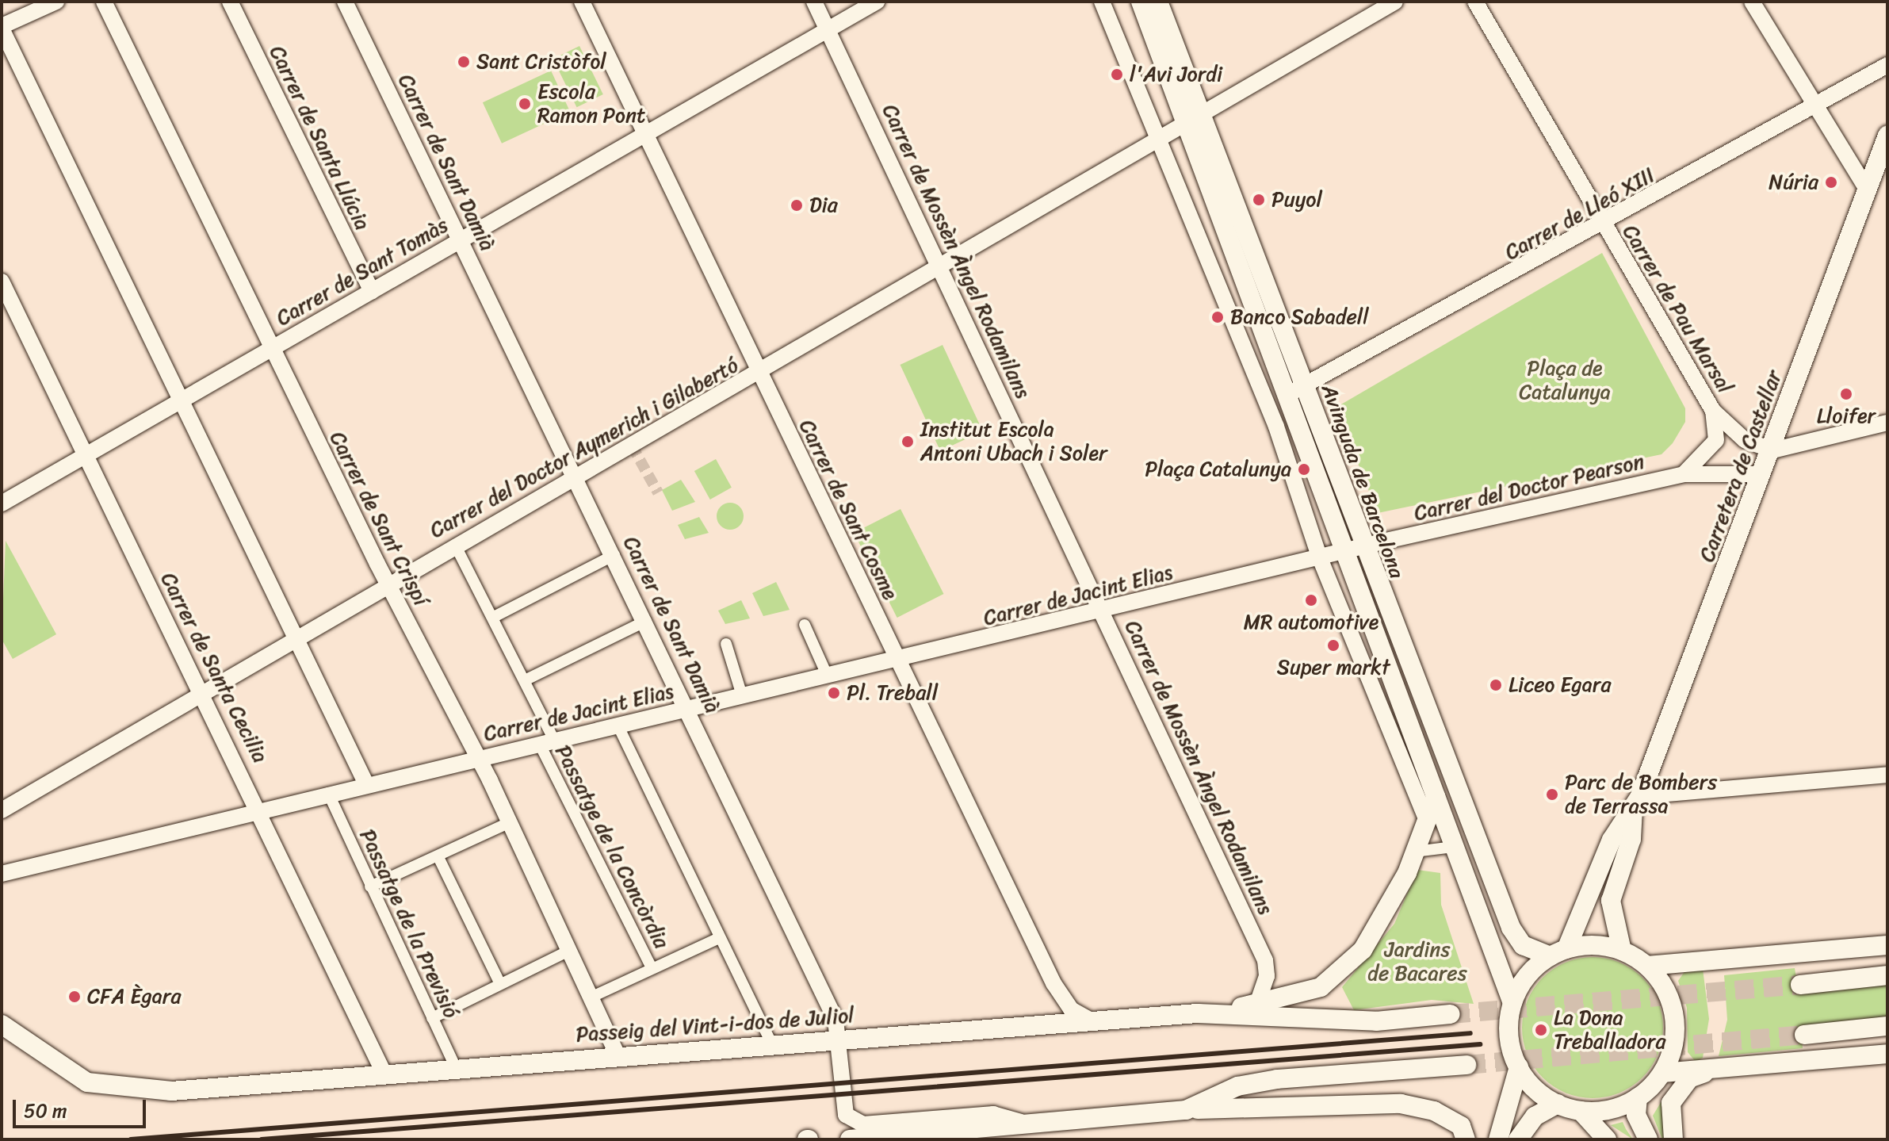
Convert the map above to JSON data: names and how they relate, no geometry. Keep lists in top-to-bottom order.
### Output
{
  "streets": {
    "street": [
      "Carrer de Santa Llúcia",
      "Carrer de Sant Damià",
      "Carrer de Lleó XIII",
      "Carrer de Mossèn Àngel Rodamilans",
      "Carrer de Sant Tomàs",
      "Carrer de Pau Marsal",
      "Carrer del Doctor Aymerich i Gilabertó",
      "Carretera de Castellar",
      "Avinguda de Barcelona",
      "Carrer del Doctor Pearson",
      "Carrer de Sant Cosme",
      "Carrer de Sant Crispí",
      "Carrer de Jacint Elias",
      "Carrer de Santa Cecilia",
      "Passatge de la Concòrdia",
      "Passatge de la Previsió",
      "Passeig del Vint-i-dos de Juliol"
    ]
  },
  "crossings": [
    ["Carrer de Santa Llúcia", "Carrer de Sant Tomàs"],
    ["Carrer de Sant Damià", "Carrer de Sant Tomàs"],
    ["Carrer de Sant Damià", "Carrer del Doctor Aymerich i Gilabertó"],
    ["Carrer de Sant Damià", "Carrer de Jacint Elias"],
    ["Carrer de Sant Damià", "Passeig del Vint-i-dos de Juliol"],
    ["Carrer de Lleó XIII", "Carrer de Pau Marsal"],
    ["Carrer de Lleó XIII", "Avinguda de Barcelona"],
    ["Carrer de Mossèn Àngel Rodamilans", "Carrer de Sant Tomàs"],
    ["Carrer de Mossèn Àngel Rodamilans", "Carrer del Doctor Aymerich i Gilabertó"],
    ["Carrer de Mossèn Àngel Rodamilans", "Carrer de Jacint Elias"],
    ["Carrer de Sant Tomàs", "Carrer de Sant Cosme"],
    ["Carrer de Sant Tomàs", "Carrer de Sant Crispí"],
    ["Carrer de Sant Tomàs", "Carrer de Santa Cecilia"],
    ["Carrer de Pau Marsal", "Carretera de Castellar"],
    ["Carrer del Doctor Aymerich i Gilabertó", "Avinguda de Barcelona"],
    ["Carrer del Doctor Aymerich i Gilabertó", "Carrer de Sant Cosme"],
    ["Carrer del Doctor Aymerich i Gilabertó", "Carrer de Sant Crispí"],
    ["Carrer del Doctor Aymerich i Gilabertó", "Carrer de Santa Cecilia"],
    ["Carrer del Doctor Aymerich i Gilabertó", "Passatge de la Concòrdia"],
    ["Carretera de Castellar", "Avinguda de Barcelona"],
    ["Carretera de Castellar", "Carrer del Doctor Pearson"],
    ["Avinguda de Barcelona", "Carrer del Doctor Pearson"],
    ["Avinguda de Barcelona", "Carrer de Jacint Elias"],
    ["Carrer del Doctor Pearson", "Carrer de Jacint Elias"],
    ["Carrer de Sant Cosme", "Carrer de Jacint Elias"],
    ["Carrer de Sant Cosme", "Passeig del Vint-i-dos de Juliol"],
    ["Carrer de Sant Crispí", "Carrer de Jacint Elias"],
    ["Carrer de Sant Crispí", "Passeig del Vint-i-dos de Juliol"],
    ["Carrer de Jacint Elias", "Carrer de Santa Cecilia"],
    ["Carrer de Jacint Elias", "Passatge de la Concòrdia"],
    ["Carrer de Jacint Elias", "Passatge de la Previsió"],
    ["Carrer de Santa Cecilia", "Passeig del Vint-i-dos de Juliol"],
    ["Passatge de la Previsió", "Passeig del Vint-i-dos de Juliol"]
  ],
  "parks": ["Plaça de Catalunya", "Jardins de Bacares"],
  "places": [
    "Sant Cristòfol",
    "l'Avi Jordi",
    "Escola Ramon Pont",
    "Núria",
    "Puyol",
    "Dia",
    "Banco Sabadell",
    "Lloifer",
    "Institut Escola Antoni Ubach i Soler",
    "Plaça Catalunya",
    "MR automotive",
    "Super markt",
    "Liceo Egara",
    "Pl. Treball",
    "Parc de Bombers de Terrassa",
    "CFA Ègara",
    "La Dona Treballadora"
  ],
  "scale_bar": "50 m"
}
